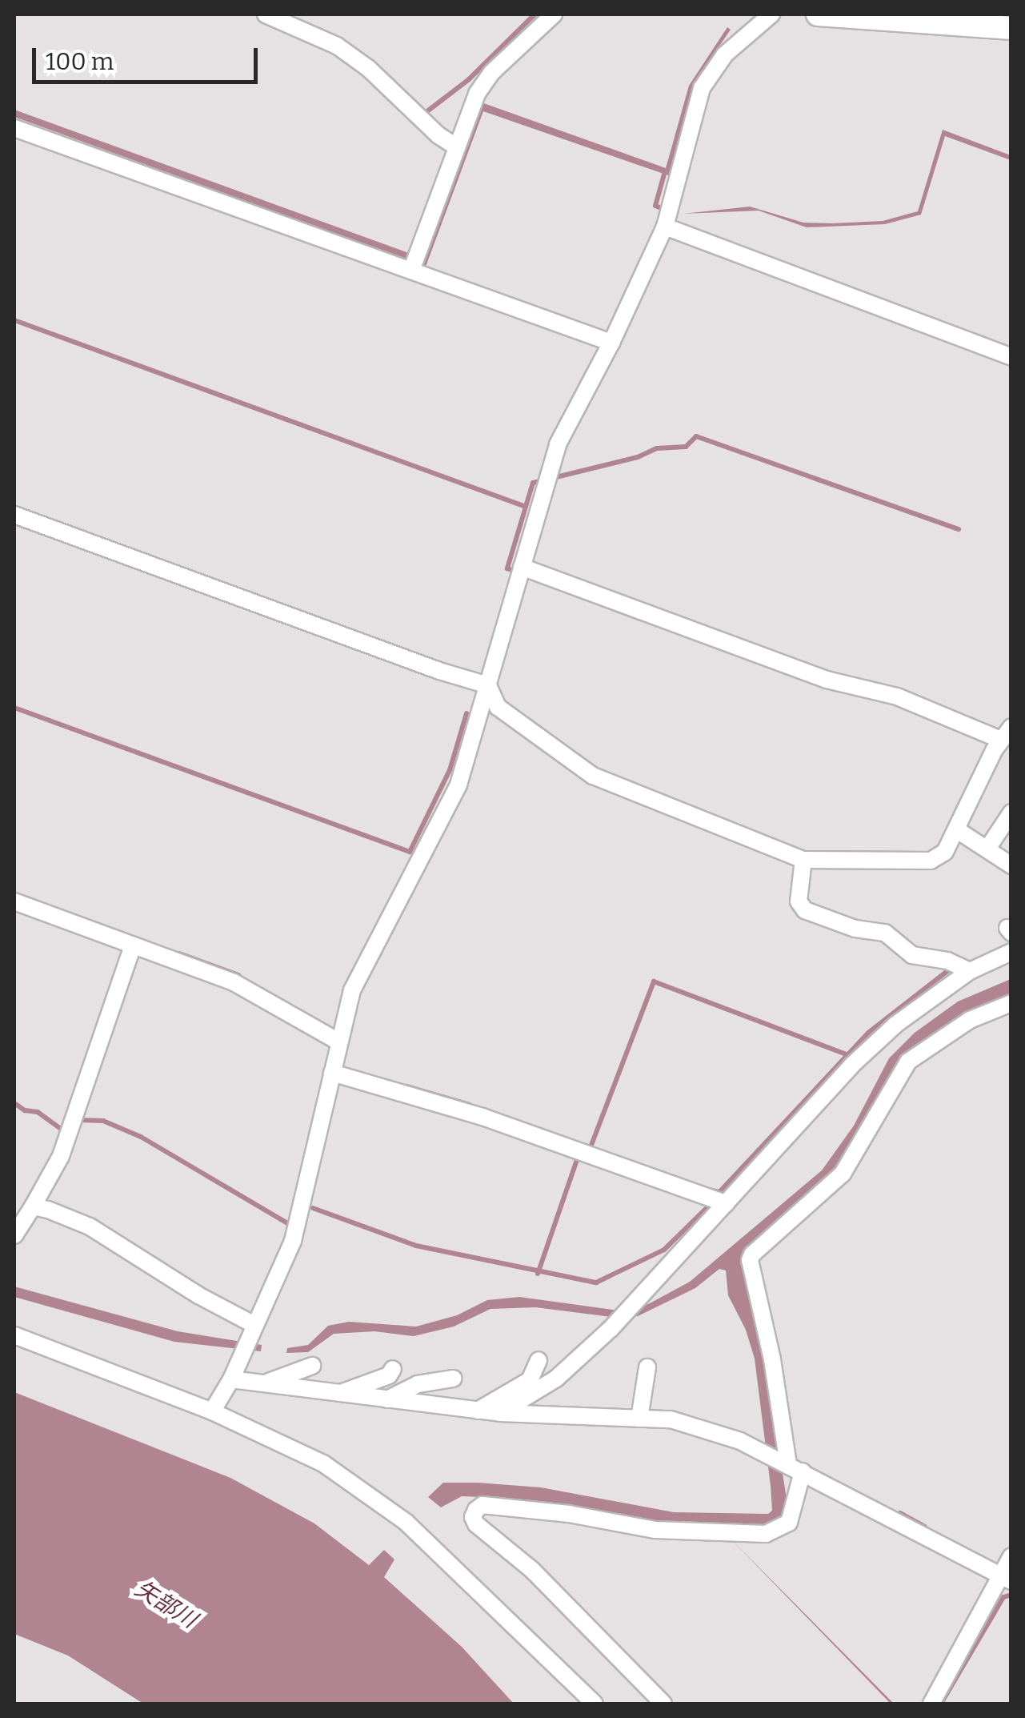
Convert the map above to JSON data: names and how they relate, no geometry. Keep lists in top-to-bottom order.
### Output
{
  "water": ["矢部川"],
  "scale_bar": "100 m"
}
